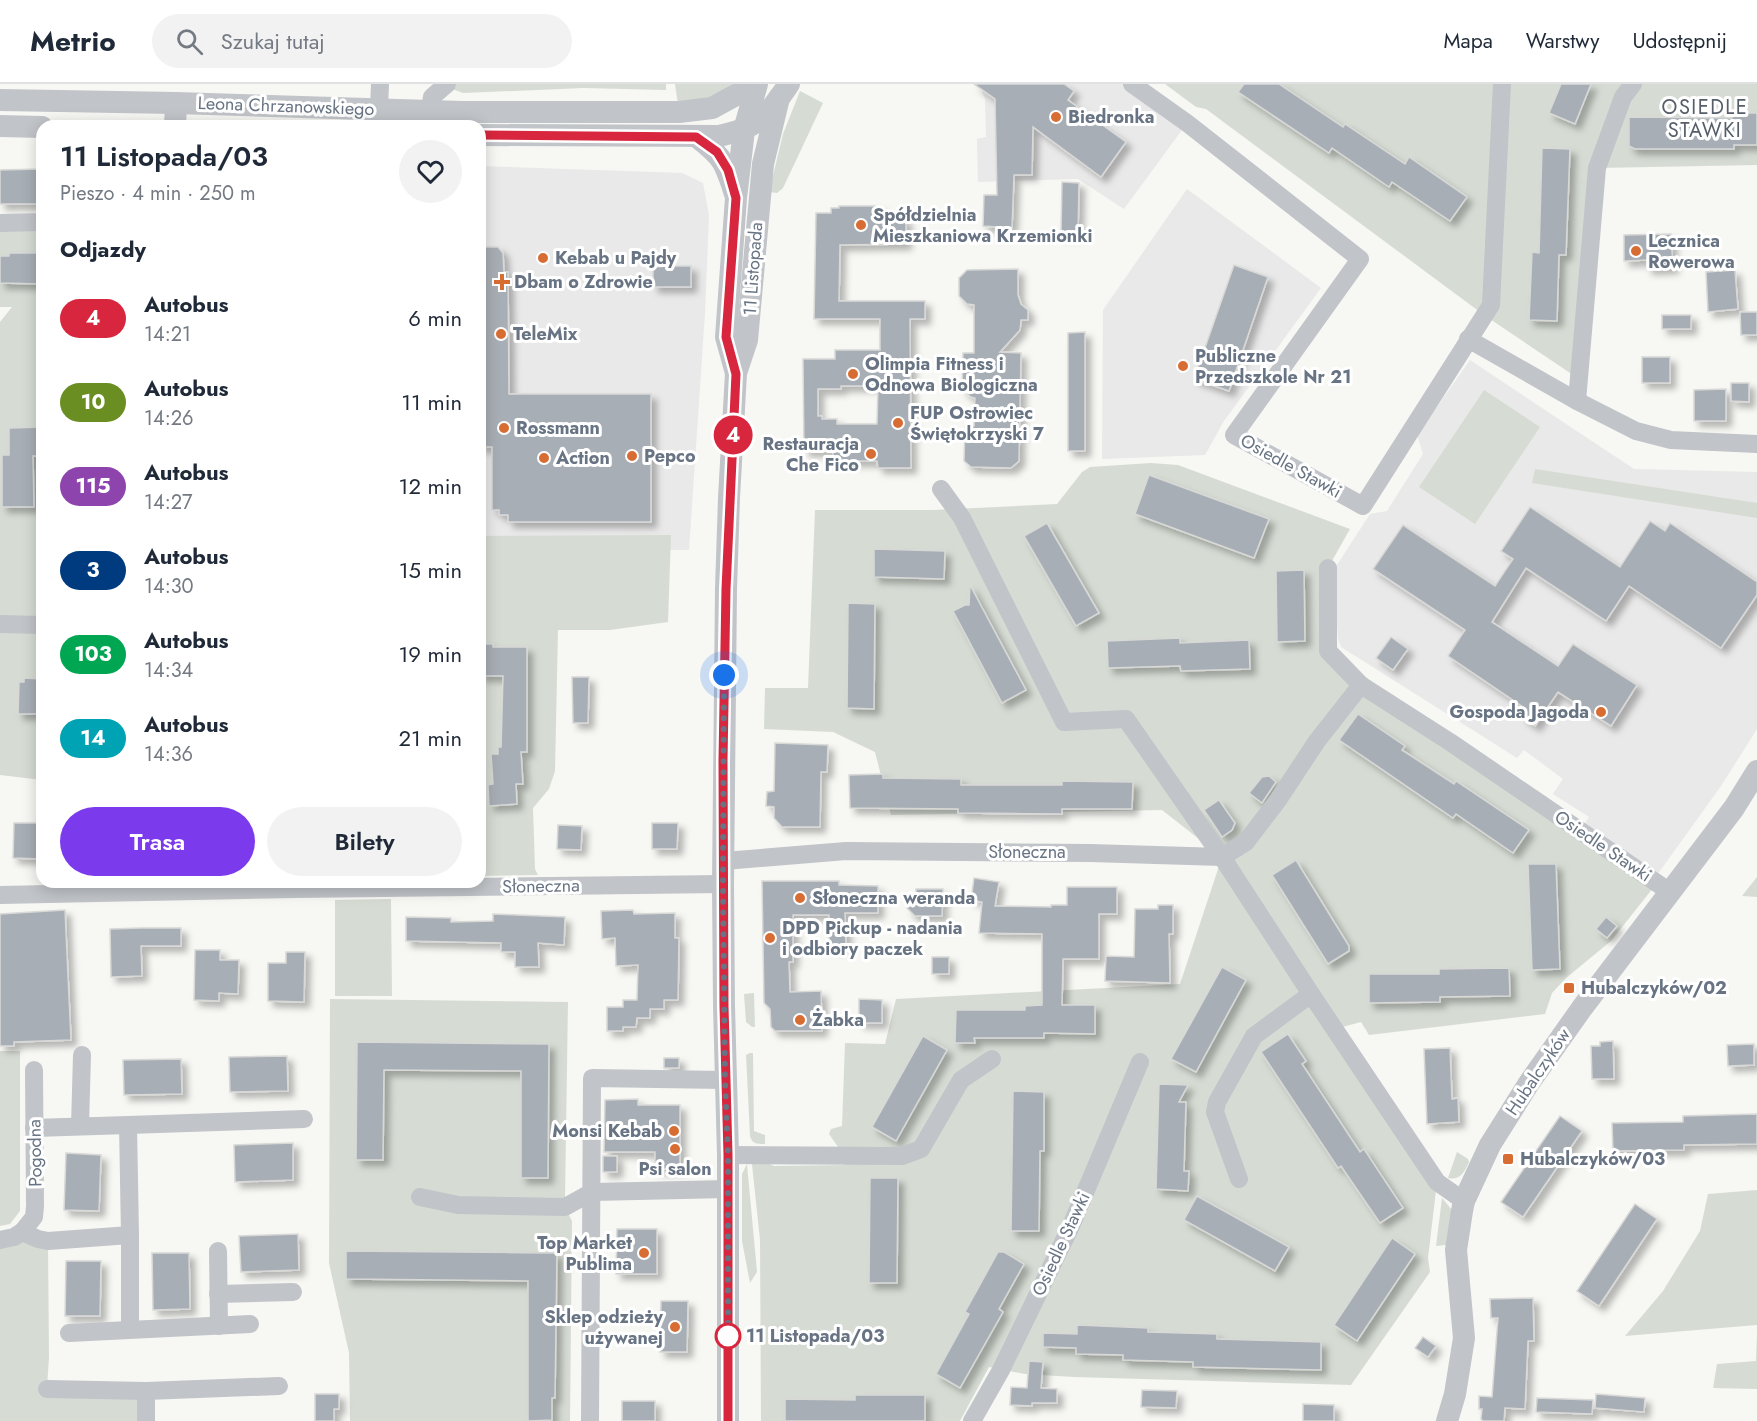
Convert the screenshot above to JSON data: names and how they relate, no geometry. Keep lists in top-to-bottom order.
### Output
{
  "streets": {
    "street": [
      "Leona Chrzanowskiego",
      "11 Listopada",
      "Osiedle Stawki",
      "Słoneczna",
      "Hubalczyków",
      "Pogodna"
    ]
  },
  "crossings": [
    ["11 Listopada", "Słoneczna"],
    ["Osiedle Stawki", "Hubalczyków"]
  ],
  "districts": ["OSIEDLE STAWKI"],
  "places": {
    "other": [
      "Biedronka",
      "Spółdzielnia Mieszkaniowa Krzemionki",
      "Lecznica Rowerowa",
      "Kebab u Pajdy",
      "TeleMix",
      "Publiczne Przedszkole Nr 21",
      "Olimpia Fitness i Odnowa Biologiczna",
      "FUP Ostrowiec Świętokrzyski 7",
      "Rossmann",
      "Restauracja Che Fico",
      "Pepco",
      "Action",
      "Gospoda Jagoda",
      "Słoneczna weranda",
      "DPD Pickup - nadania i odbiory paczek",
      "Żabka",
      "Monsi Kebab",
      "Psi salon",
      "Top Market Publima",
      "Sklep odzieży używanej",
      "11 Listopada/03"
    ],
    "health": ["Dbam o Zdrowie"],
    "transit": ["Hubalczyków/02", "Hubalczyków/03"]
  },
  "lines": ["bus line 4"],
  "page": {
    "header": "Metrio",
    "search": "Szukaj tutaj",
    "nav": ["Mapa", "Warstwy", "Udostępnij"],
    "on_map": "4",
    "heading": [
      ["11 Listopada/03", "Pieszo · 4 min · 250 m"],
      "Odjazdy"
    ],
    "list": [
      {
        "mark": "4",
        "name": "Autobus",
        "note": "14:21",
        "value": "6 min"
      },
      {
        "mark": "10",
        "name": "Autobus",
        "note": "14:26",
        "value": "11 min"
      },
      {
        "mark": "115",
        "name": "Autobus",
        "note": "14:27",
        "value": "12 min"
      },
      {
        "mark": "3",
        "name": "Autobus",
        "note": "14:30",
        "value": "15 min"
      },
      {
        "mark": "103",
        "name": "Autobus",
        "note": "14:34",
        "value": "19 min"
      },
      {
        "mark": "14",
        "name": "Autobus",
        "note": "14:36",
        "value": "21 min"
      }
    ],
    "buttons": ["Trasa", "Bilety"]
  }
}
